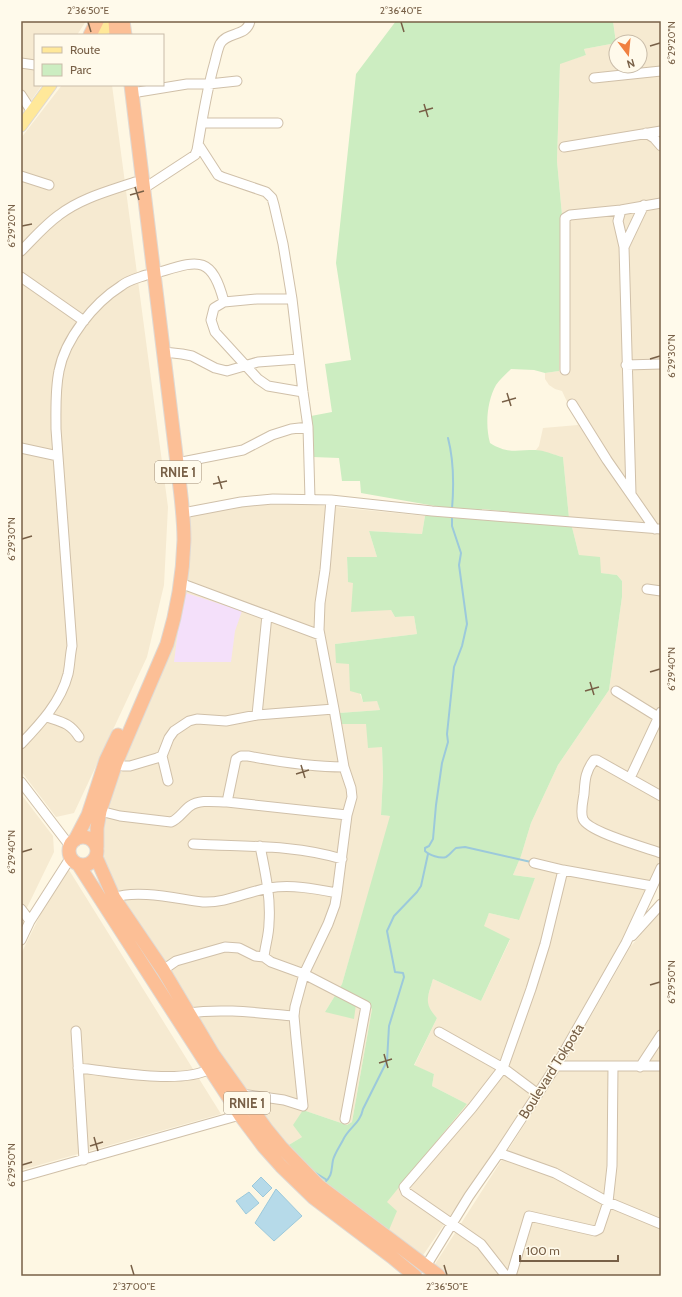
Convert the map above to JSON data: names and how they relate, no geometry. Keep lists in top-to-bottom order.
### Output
{
  "streets": {
    "highway": ["RNIE 1"],
    "street": ["Boulevard Tokpota"]
  },
  "crossings": [
    ["RNIE 1", "Boulevard Tokpota"]
  ],
  "legend": ["Route", "Parc"],
  "scale_bar": "100 m",
  "north": "bottom",
  "coordinates": [
    "2°36'50\"E",
    "2°36'40\"E",
    "6°29'20\"N",
    "6°29'30\"N",
    "6°29'40\"N",
    "6°29'50\"N",
    "2°37'00\"E"
  ]
}
